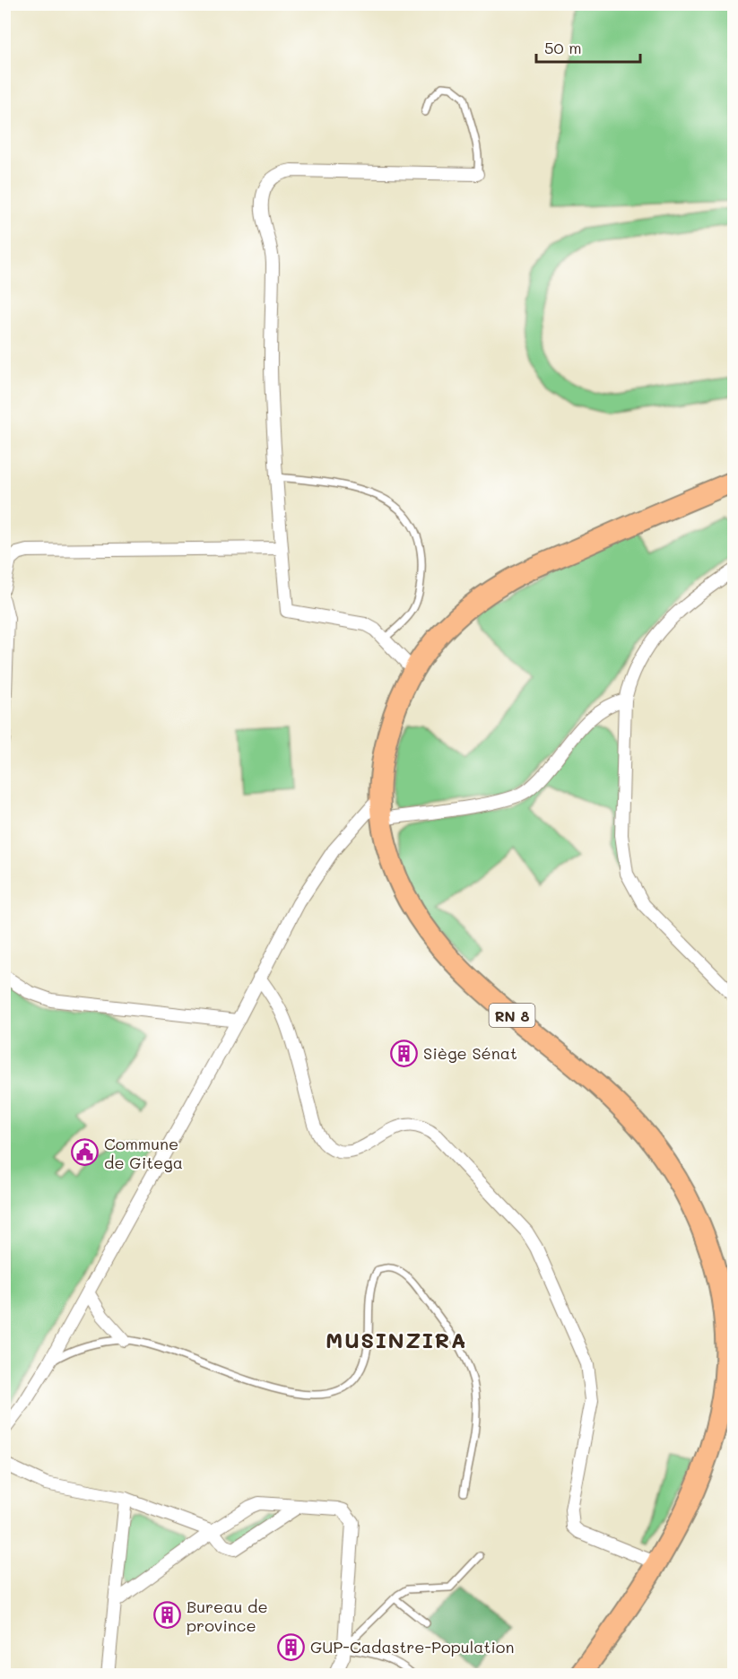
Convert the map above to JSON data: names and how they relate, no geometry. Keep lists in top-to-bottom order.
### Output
{
  "streets": {
    "main road": ["RN 8"]
  },
  "districts": ["MUSINZIRA"],
  "places": {
    "building": ["Siège Sénat", "Bureau de province", "GUP-Cadastre-Population"],
    "public building": ["Commune de Gitega"]
  },
  "scale_bar": "50 m"
}
